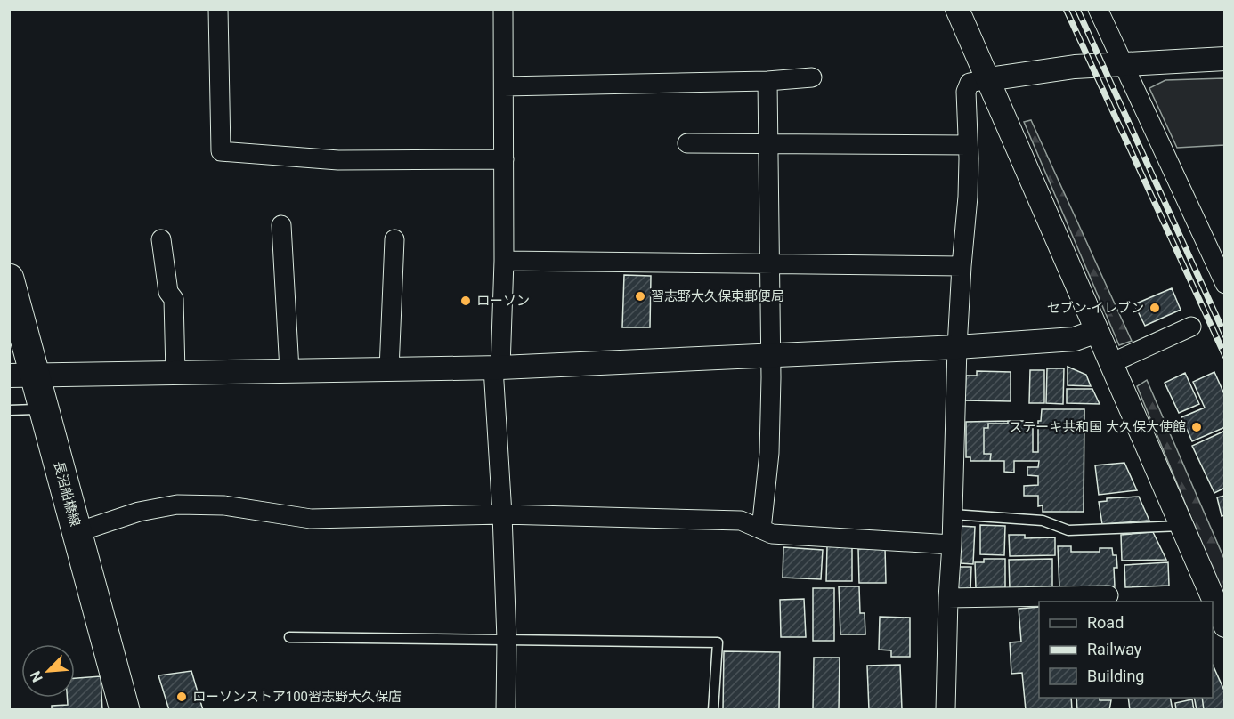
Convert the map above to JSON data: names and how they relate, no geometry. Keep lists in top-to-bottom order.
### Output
{
  "streets": {
    "main road": ["長沼船橋線"]
  },
  "places": [
    "習志野大久保東郵便局",
    "ローソン",
    "セブン-イレブン",
    "ステーキ共和国 大久保大使館",
    "ローソンストア100習志野大久保店"
  ],
  "legend": ["Road", "Railway", "Building"],
  "north": "bottom left"
}
